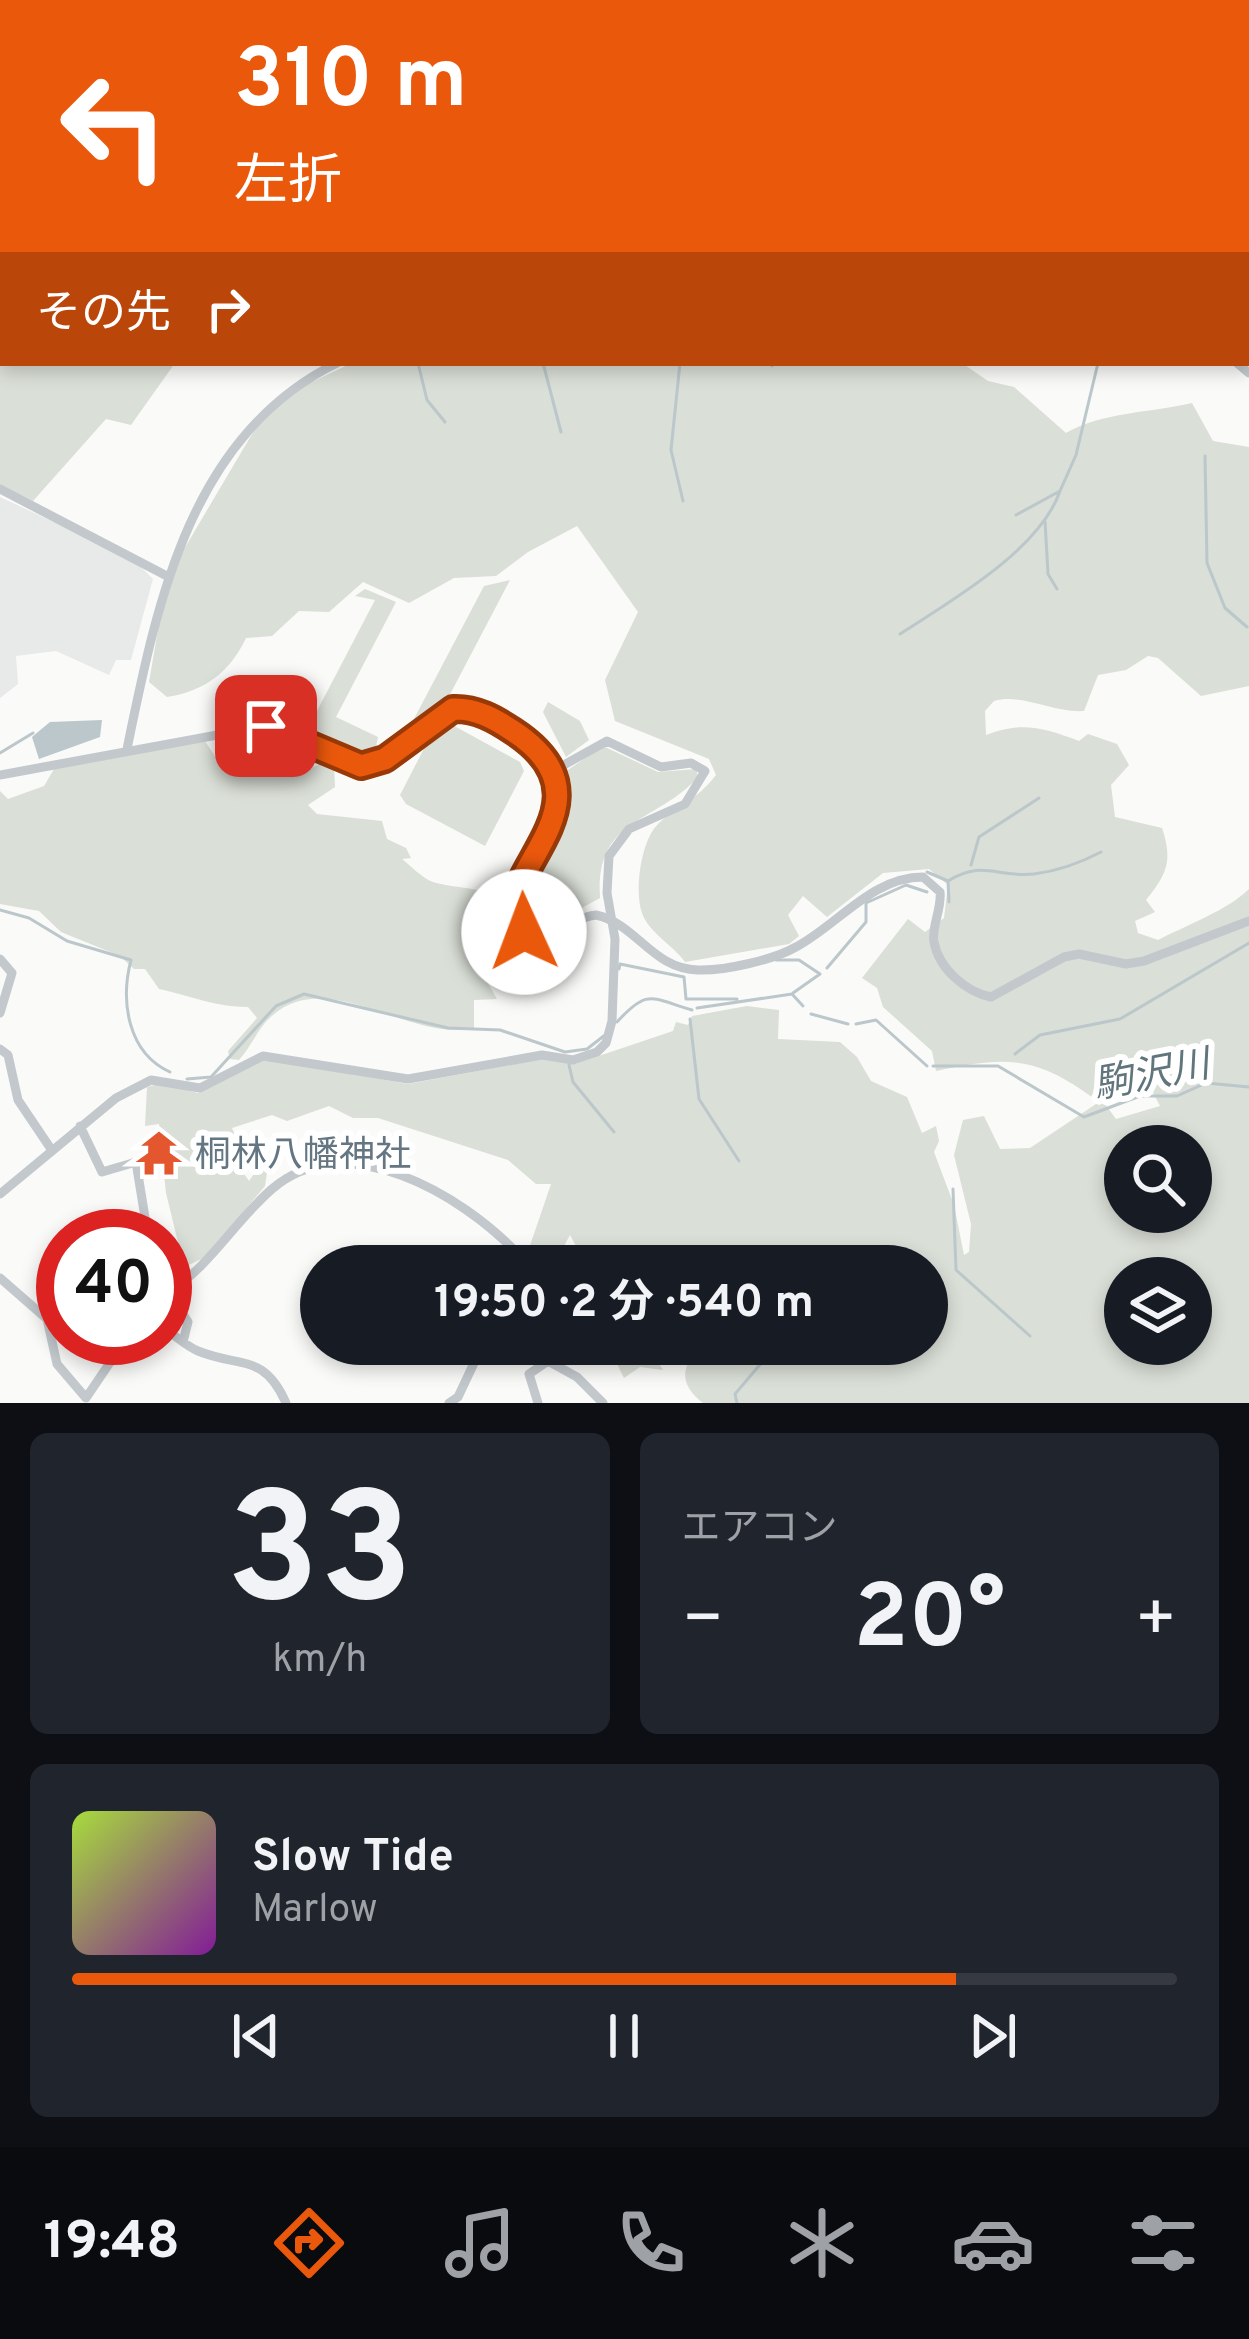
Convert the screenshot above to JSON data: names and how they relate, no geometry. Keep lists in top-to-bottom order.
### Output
{
  "water": ["駒沢川"],
  "places": {
    "temple": ["桐林八幡神社"]
  },
  "page": {
    "turn": ["310 m", "左折"],
    "then": "その先",
    "limit": "40",
    "trip": "19:50 · 2 分 · 540 m",
    "tile": [
      ["33", "km/h"],
      "エアコン"
    ],
    "heat": ["−", "20°", "+"],
    "song": ["Slow Tide", "Marlow"],
    "tabs": "19:48"
  }
}
